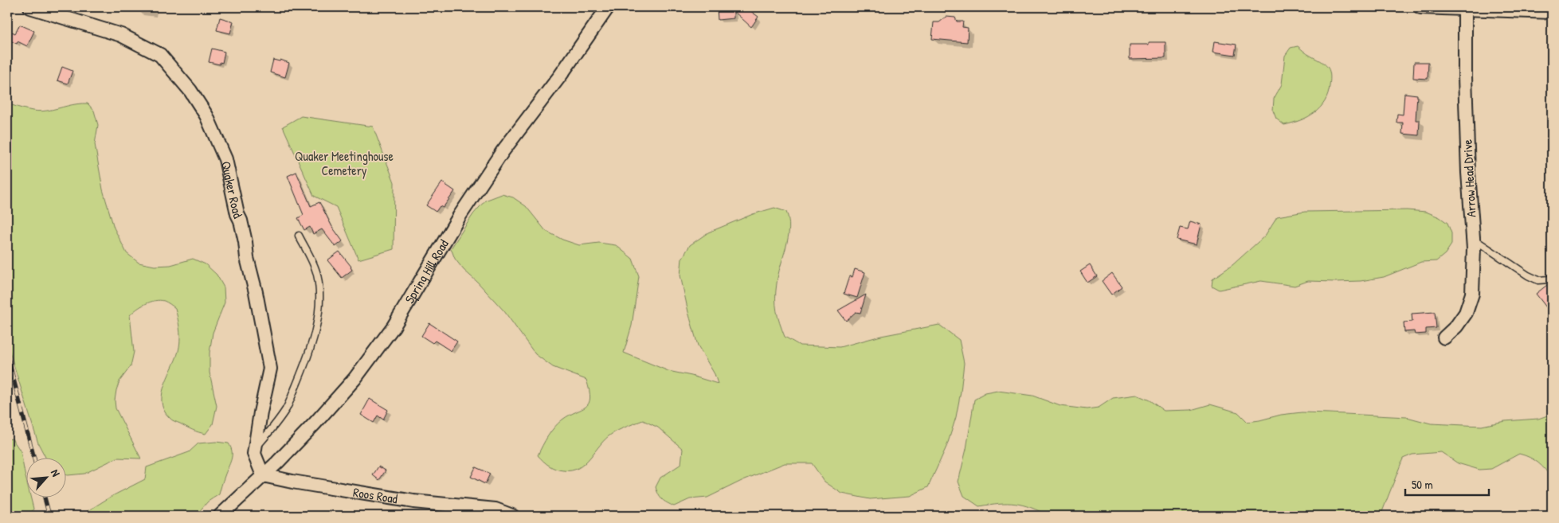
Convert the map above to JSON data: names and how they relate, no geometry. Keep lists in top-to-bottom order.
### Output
{
  "streets": {
    "street": [
      "Arrow Head Drive",
      "Quaker Road",
      "Spring Hill Road",
      "Roos Road"
    ]
  },
  "crossings": [
    ["Quaker Road", "Spring Hill Road"],
    ["Quaker Road", "Roos Road"],
    ["Spring Hill Road", "Roos Road"]
  ],
  "parks": ["Quaker Meetinghouse Cemetery"],
  "scale_bar": "50 m",
  "north": "top right"
}
